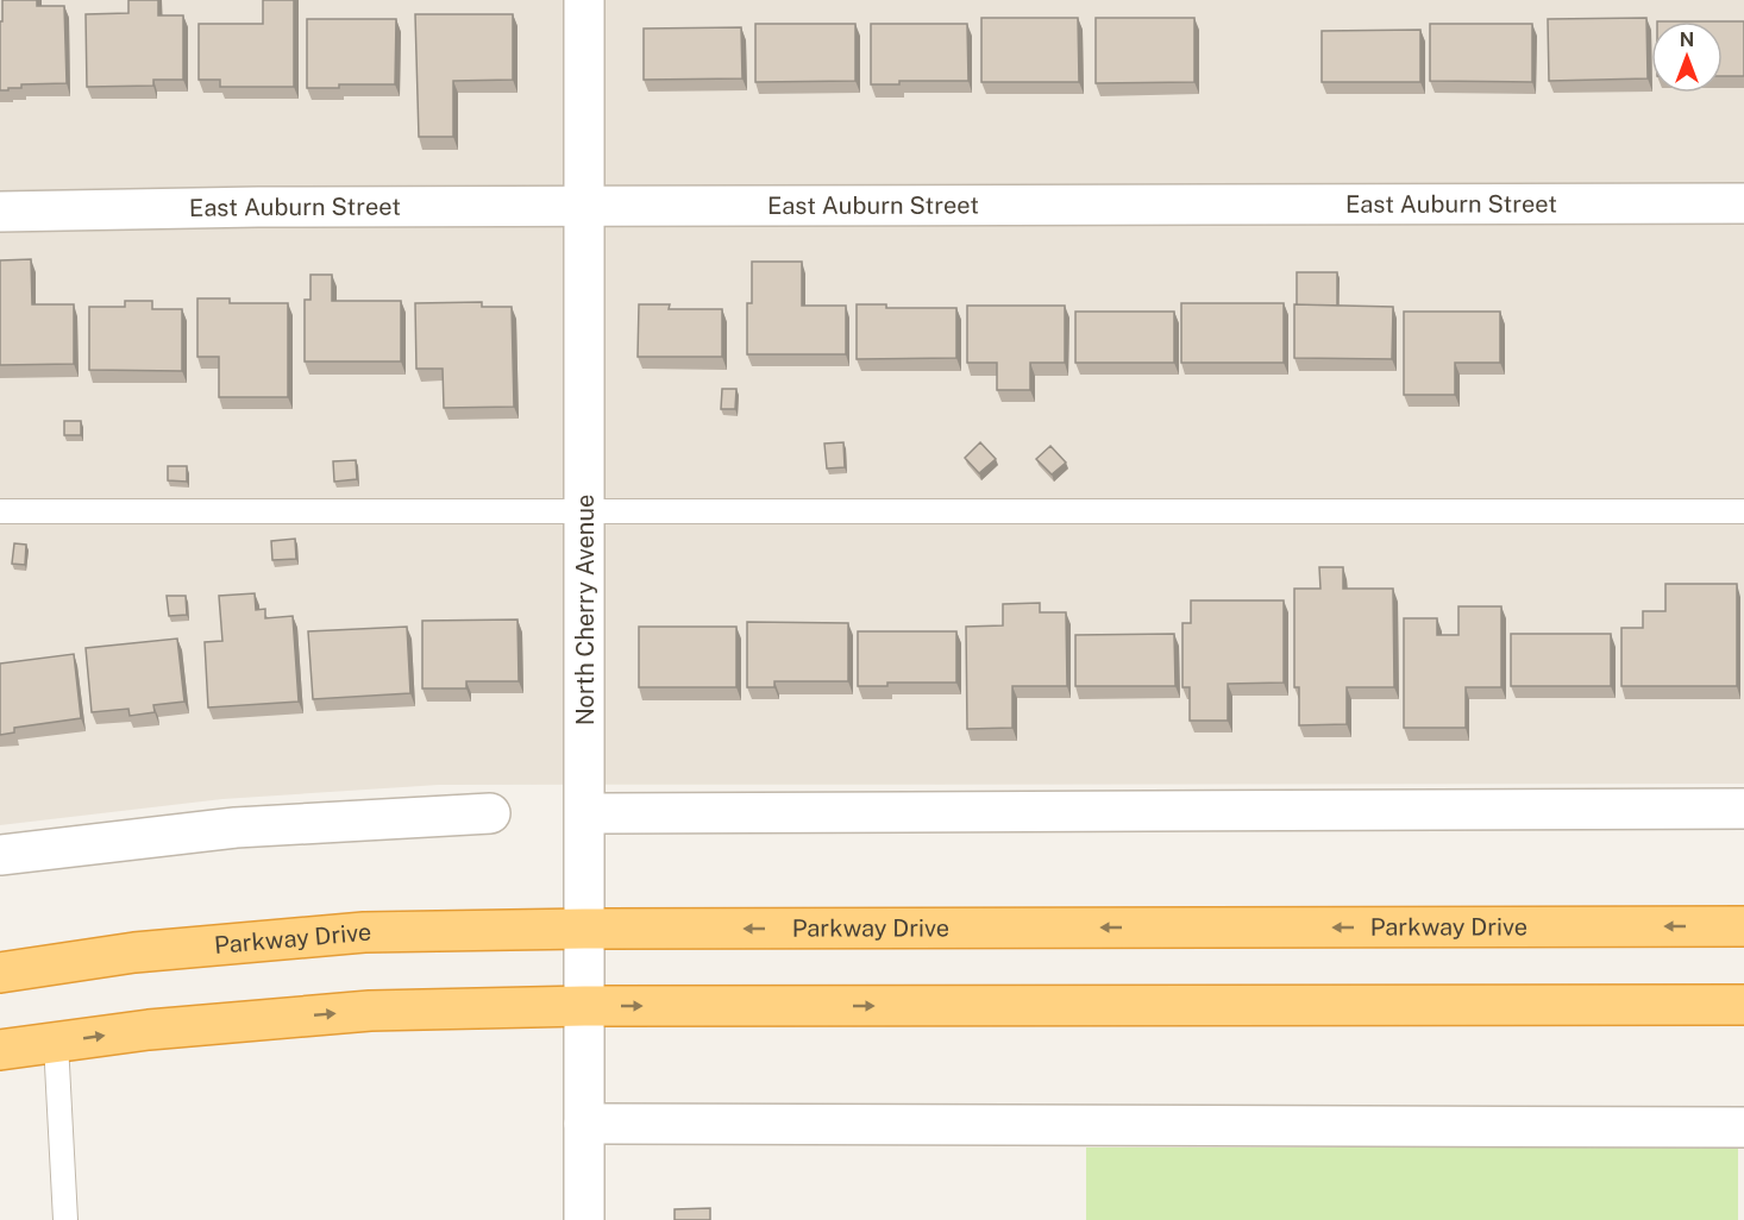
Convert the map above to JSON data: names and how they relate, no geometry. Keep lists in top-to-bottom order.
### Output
{
  "streets": {
    "highway": ["Parkway Drive"],
    "street": ["East Auburn Street", "North Cherry Avenue"]
  },
  "crossings": [
    ["East Auburn Street", "North Cherry Avenue"],
    ["North Cherry Avenue", "Parkway Drive"]
  ],
  "north": "top"
}
